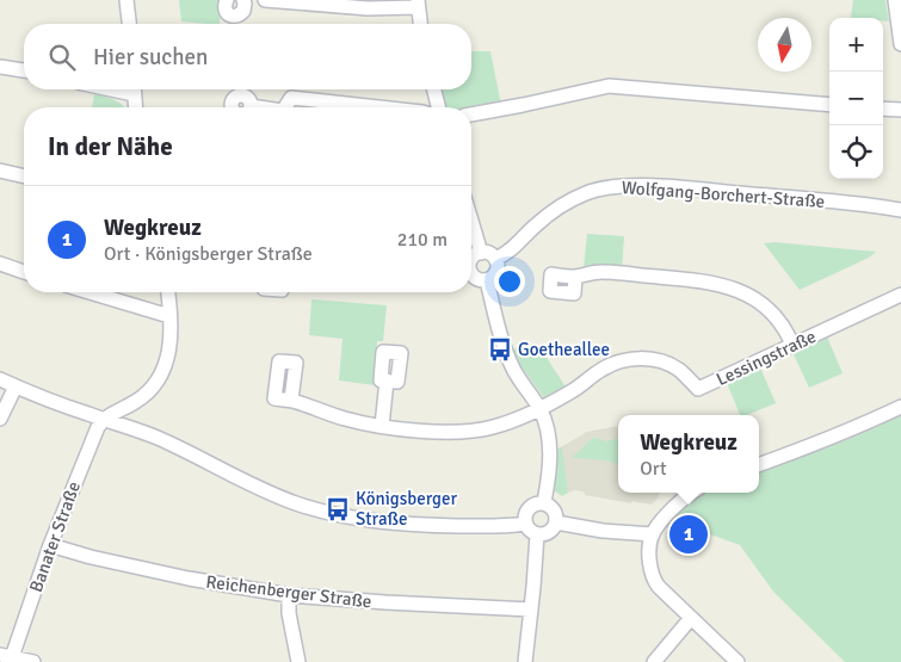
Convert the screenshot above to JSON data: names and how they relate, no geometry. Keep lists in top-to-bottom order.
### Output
{
  "streets": {
    "street": [
      "Wolfgang-Borchert-Straße",
      "Lessingstraße",
      "Banater Straße",
      "Reichenberger Straße"
    ]
  },
  "crossings": [
    ["Banater Straße", "Reichenberger Straße"]
  ],
  "places": {
    "bus stop": ["Goetheallee", "Königsberger Straße"]
  },
  "north": "bottom",
  "page": {
    "map_buttons": ["+", "−"],
    "search": "Hier suchen",
    "heading": "In der Nähe",
    "list": [
      {
        "mark": "1",
        "name": "Wegkreuz",
        "note": "Ort · Königsberger Straße",
        "value": "210 m"
      }
    ],
    "popup": ["Wegkreuz", "Ort"],
    "pins": "1"
  }
}
